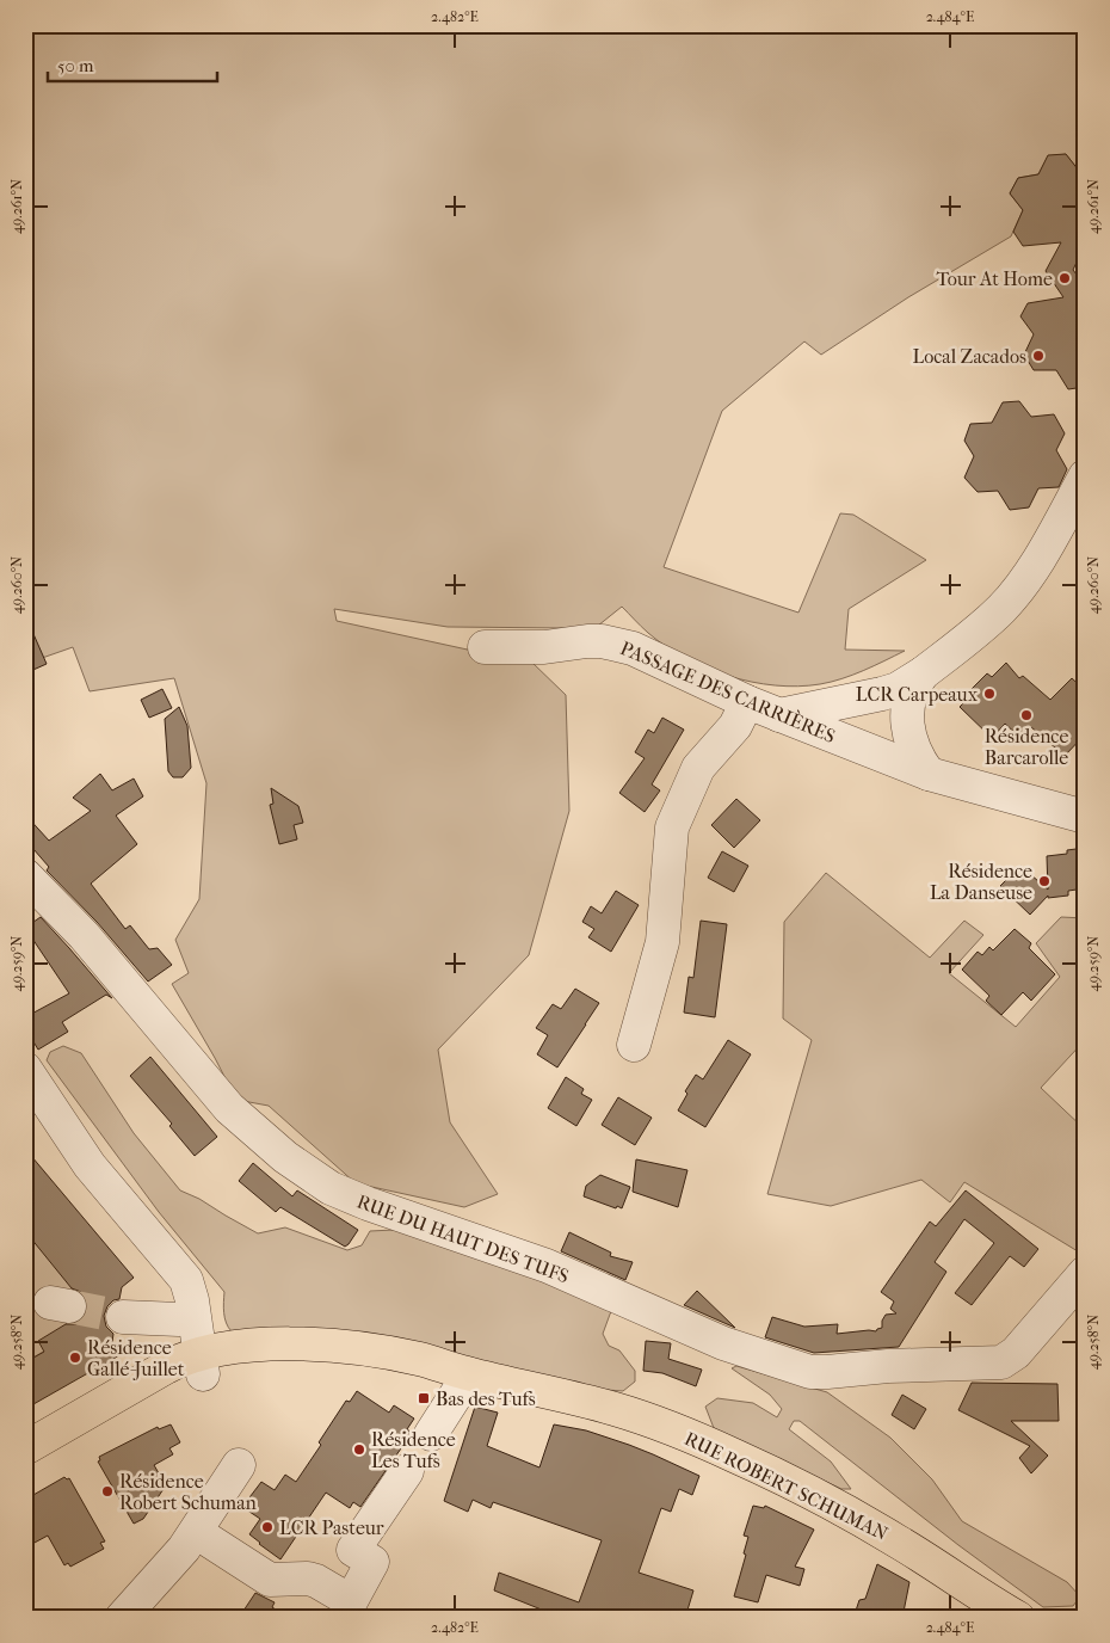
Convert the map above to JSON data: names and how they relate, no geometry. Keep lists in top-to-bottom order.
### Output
{
  "streets": {
    "main road": ["RUE ROBERT SCHUMAN"],
    "street": ["PASSAGE DES CARRIÈRES", "RUE DU HAUT DES TUFS"]
  },
  "places": {
    "other": [
      "Tour At Home",
      "Local Zacados",
      "LCR Carpeaux",
      "Résidence Barcarolle",
      "Résidence La Danseuse",
      "Résidence Gallé-Juillet",
      "Résidence Les Tufs",
      "Résidence Robert Schuman",
      "LCR Pasteur"
    ],
    "transit": ["Bas des Tufs"]
  },
  "scale_bar": "50 m",
  "coordinates": [
    "2.482°E",
    "2.484°E",
    "49.261°N",
    "49.260°N",
    "49.259°N",
    "49.258°N"
  ]
}
